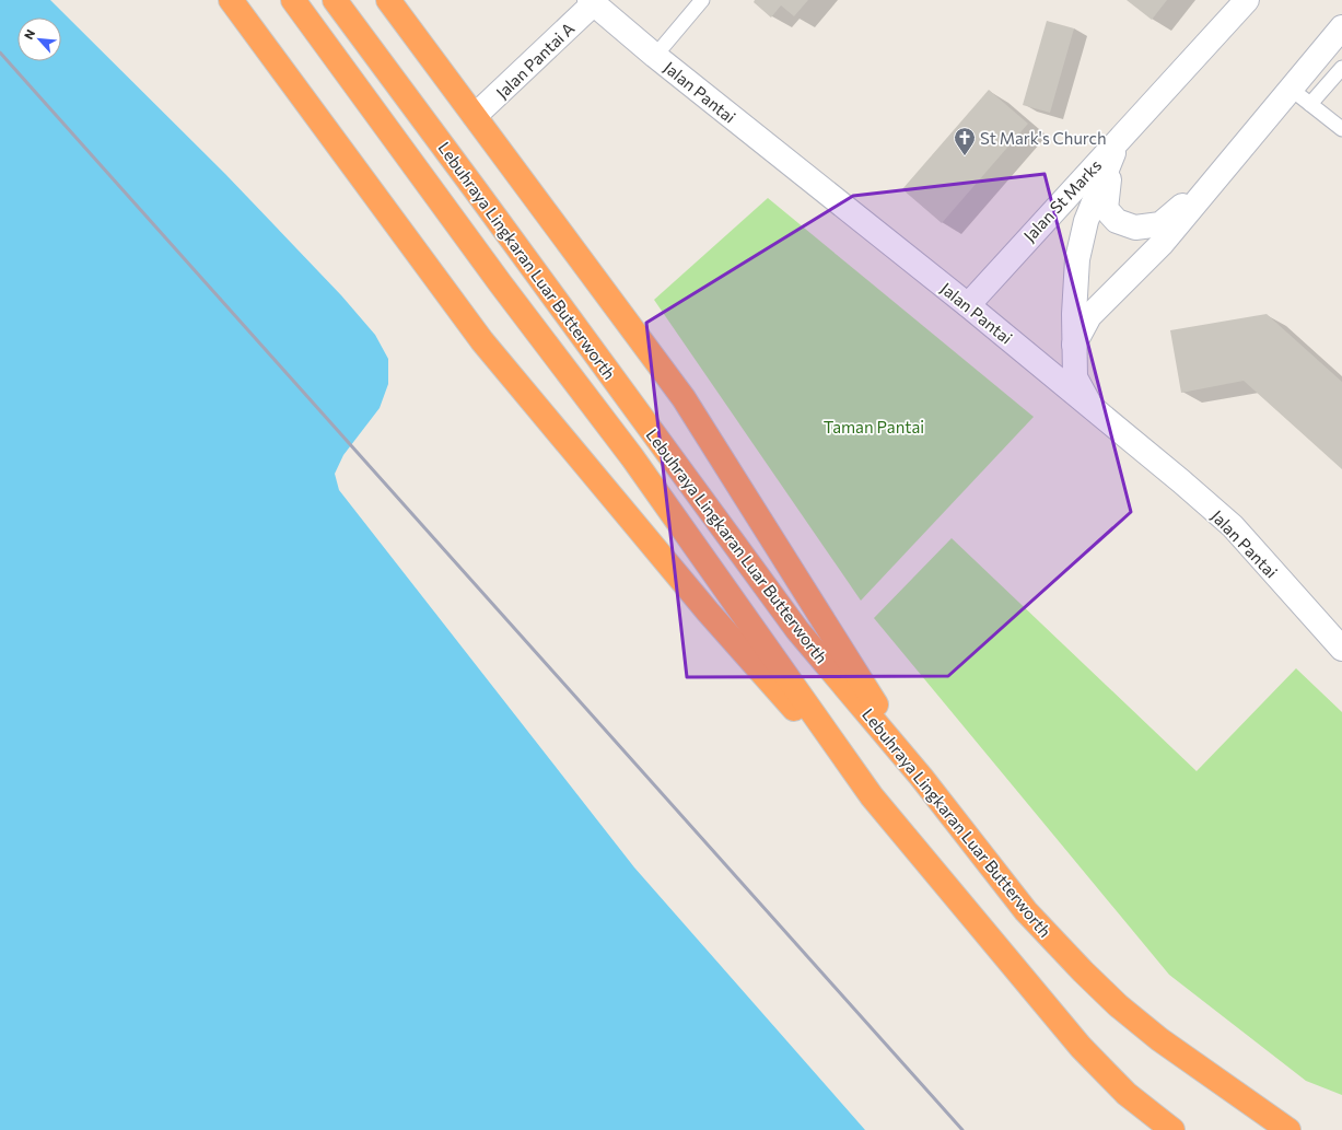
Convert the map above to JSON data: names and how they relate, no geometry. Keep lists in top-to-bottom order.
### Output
{
  "streets": {
    "highway": ["Lebuhraya Lingkaran Luar Butterworth"],
    "street": ["Jalan Pantai A", "Jalan Pantai", "Jalan St Marks"]
  },
  "crossings": [
    ["Jalan Pantai A", "Jalan Pantai"],
    ["Jalan Pantai", "Jalan St Marks"]
  ],
  "parks": ["Taman Pantai"],
  "places": {
    "church": ["St Mark's Church"]
  },
  "north": "top left"
}
